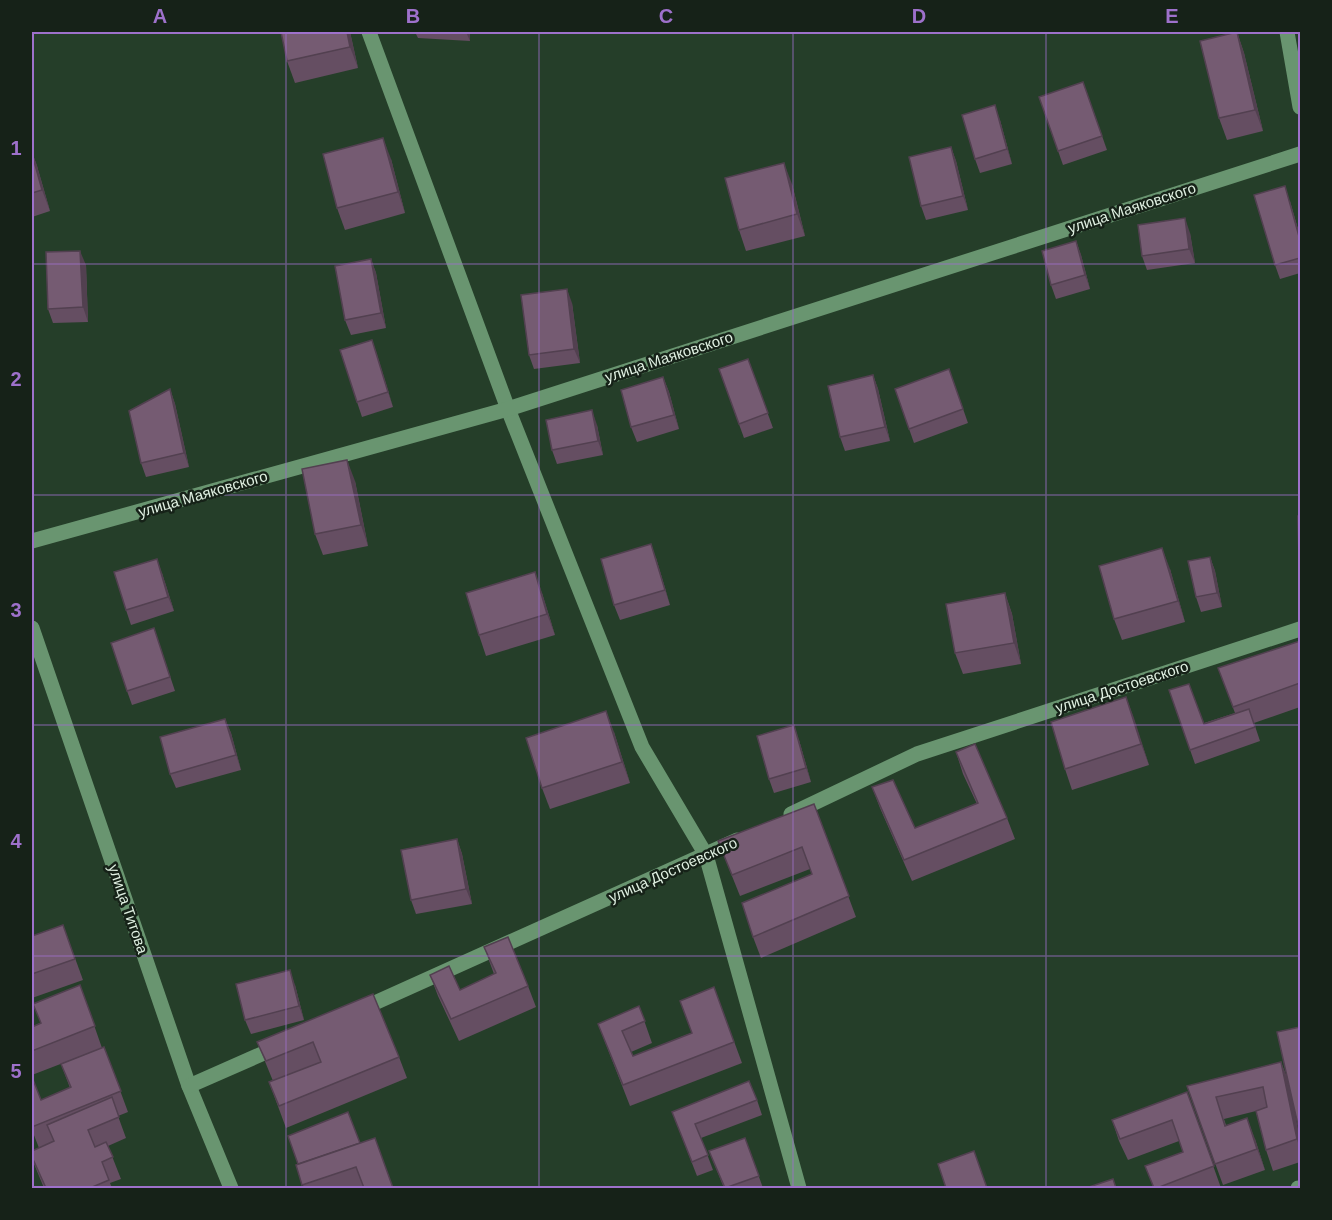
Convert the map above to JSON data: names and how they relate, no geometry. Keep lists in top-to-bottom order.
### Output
{
  "streets": {
    "street": ["улица Маяковского", "улица Достоевского", "улица Титова"]
  },
  "grid": {
    "columns": [
      "A",
      "B",
      "C",
      "D",
      "E"
    ],
    "rows": [
      "1",
      "2",
      "3",
      "4",
      "5"
    ]
  }
}
